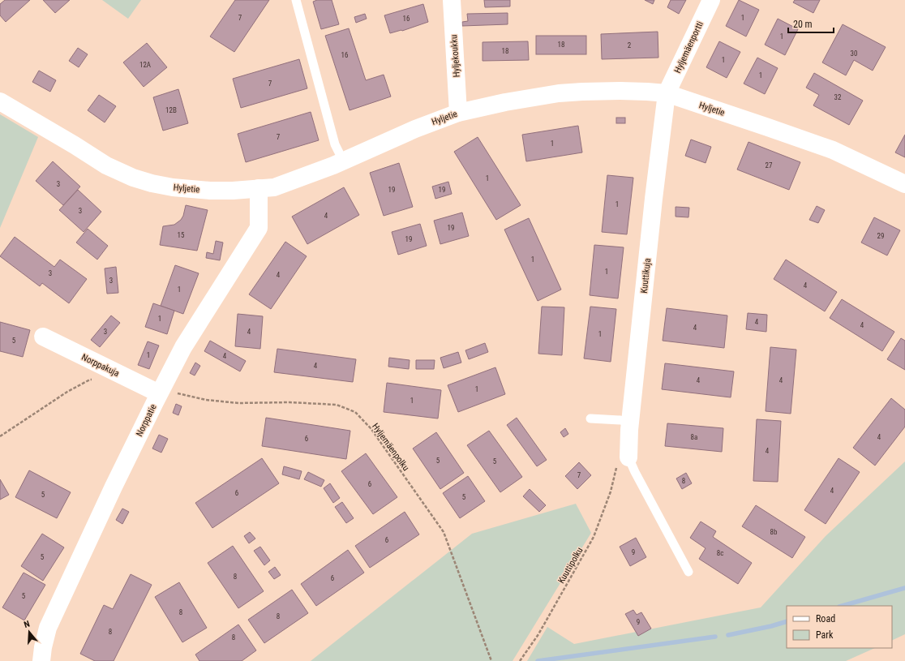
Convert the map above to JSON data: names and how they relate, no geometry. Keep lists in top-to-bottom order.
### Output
{
  "streets": {
    "street": [
      "Hyljemäenportti",
      "Hyljekoukku",
      "Hyljetie",
      "Kuuttikuja",
      "Norppakuja",
      "Norppatie"
    ],
    "path": ["Hyljemäenpolku", "Kuuttipolku"]
  },
  "crossings": [
    ["Hyljemäenportti", "Hyljetie"],
    ["Hyljemäenportti", "Kuuttikuja"],
    ["Hyljekoukku", "Hyljetie"],
    ["Hyljetie", "Kuuttikuja"],
    ["Hyljetie", "Norppatie"],
    ["Kuuttikuja", "Kuuttipolku"],
    ["Norppakuja", "Norppatie"],
    ["Norppakuja", "Hyljemäenpolku"],
    ["Norppatie", "Hyljemäenpolku"]
  ],
  "house_numbers": [
    "7",
    "1",
    "16",
    "1",
    "18",
    "2",
    "18",
    "30",
    "16",
    "1",
    "12A",
    "1",
    "7",
    "32",
    "12B",
    "7",
    "1",
    "27",
    "1",
    "3",
    "19",
    "19",
    "1",
    "3",
    "4",
    "19",
    "15",
    "29",
    "19",
    "1",
    "1",
    "3",
    "4",
    "3",
    "4",
    "1",
    "1",
    "4",
    "4",
    "4",
    "3",
    "4",
    "1",
    "5",
    "1",
    "4",
    "4",
    "4",
    "4",
    "1",
    "1",
    "8a",
    "4",
    "6",
    "4",
    "5",
    "5",
    "7",
    "8",
    "6",
    "4",
    "6",
    "5",
    "5",
    "8b",
    "6",
    "9",
    "8c",
    "5",
    "8",
    "6",
    "5",
    "8",
    "8",
    "9",
    "8",
    "8"
  ],
  "legend": ["Road", "Park"],
  "scale_bar": "20 m",
  "north": "top"
}
